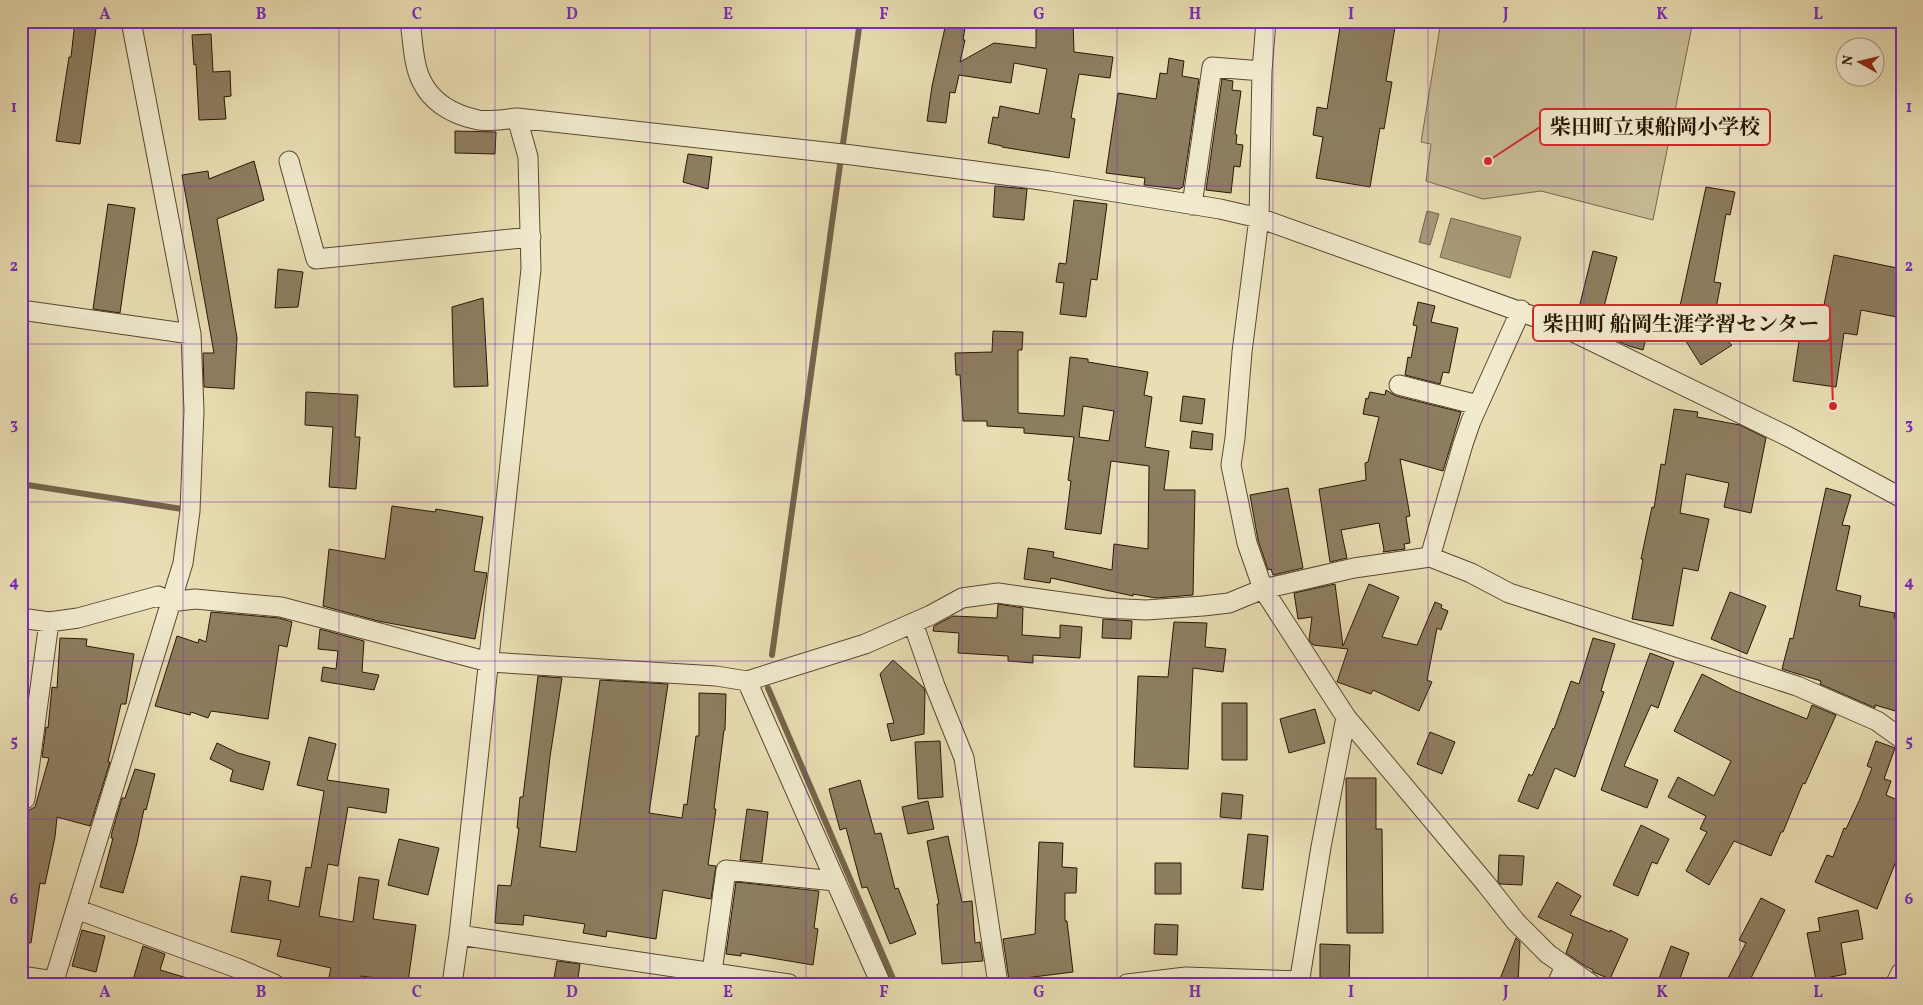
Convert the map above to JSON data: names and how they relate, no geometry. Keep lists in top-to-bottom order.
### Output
{
  "places": ["柴田町立東船岡小学校", "柴田町 船岡生涯学習センター"],
  "north": "left",
  "grid": {
    "columns": [
      "A",
      "B",
      "C",
      "D",
      "E",
      "F",
      "G",
      "H",
      "I",
      "J",
      "K",
      "L"
    ],
    "rows": [
      "1",
      "2",
      "3",
      "4",
      "5",
      "6"
    ]
  }
}
